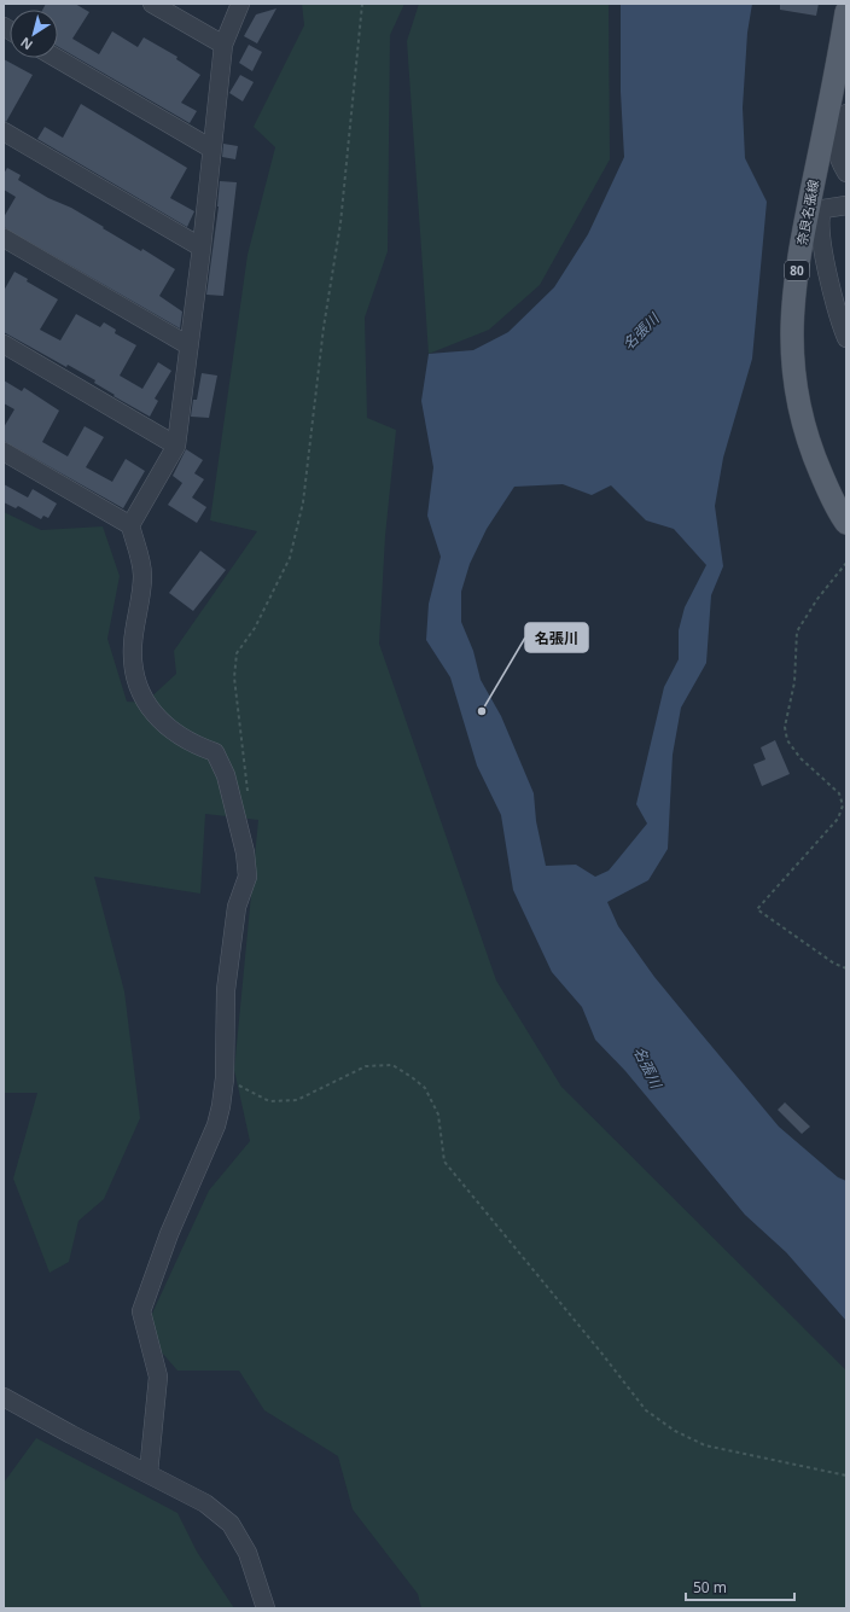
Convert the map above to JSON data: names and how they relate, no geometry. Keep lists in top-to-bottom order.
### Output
{
  "streets": {
    "main road": ["奈良名張線", "80"]
  },
  "water": ["名張川"],
  "places": ["名張川"],
  "scale_bar": "50 m",
  "north": "bottom left"
}
